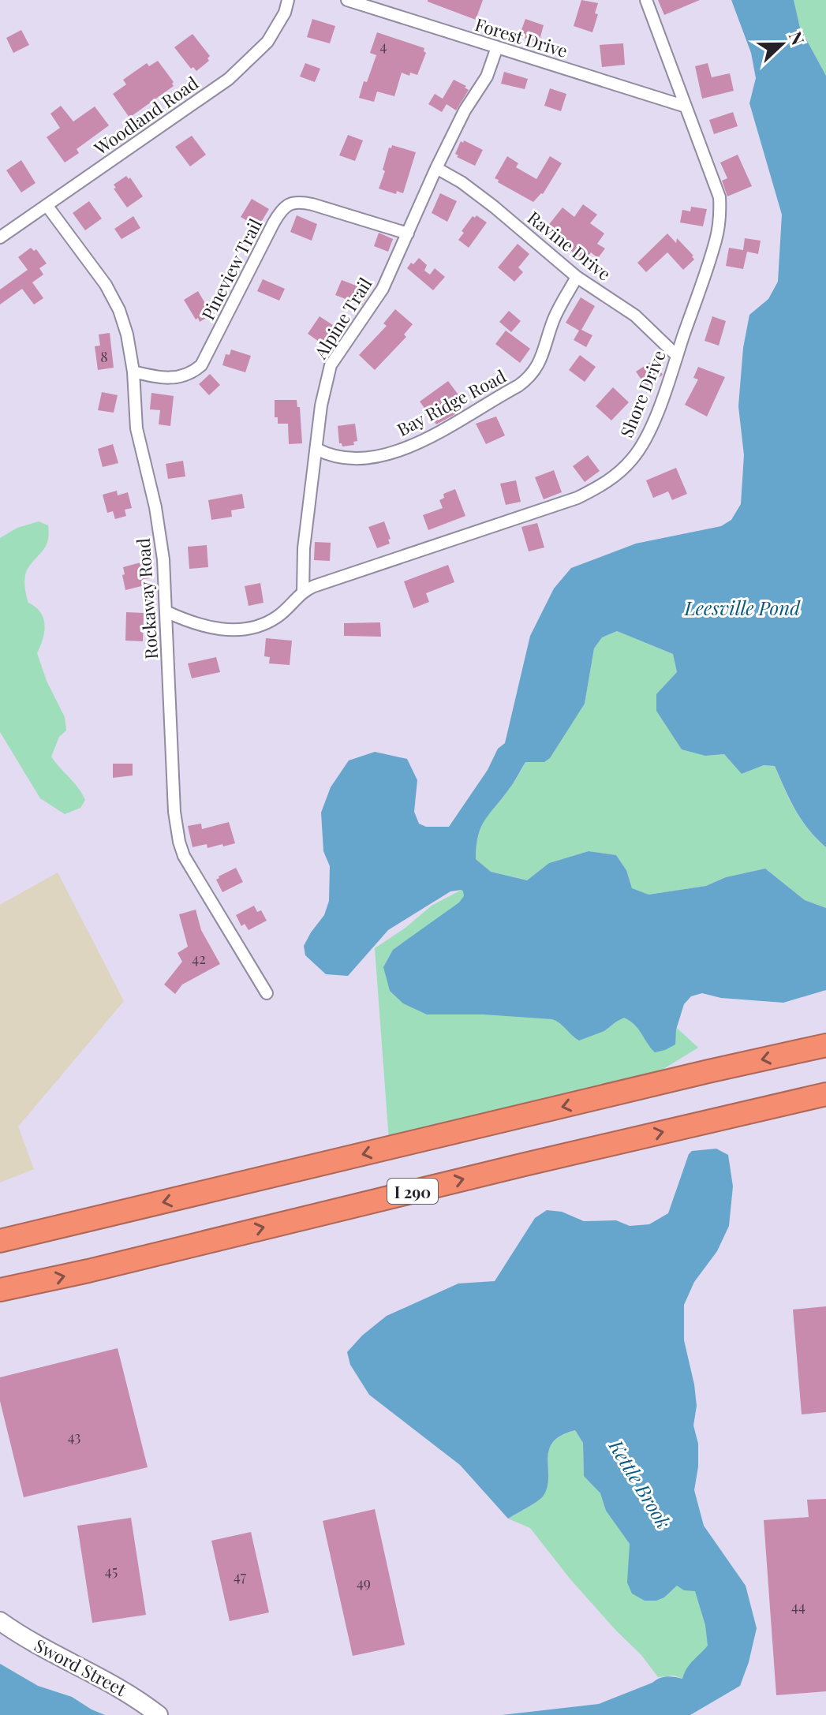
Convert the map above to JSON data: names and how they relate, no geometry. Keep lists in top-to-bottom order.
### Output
{
  "streets": {
    "highway": ["I 290"],
    "street": [
      "Forest Drive",
      "Woodland Road",
      "Ravine Drive",
      "Pineview Trail",
      "Alpine Trail",
      "Shore Drive",
      "Bay Ridge Road",
      "Rockaway Road",
      "Sword Street"
    ]
  },
  "crossings": [
    ["Forest Drive", "Alpine Trail"],
    ["Forest Drive", "Shore Drive"],
    ["Woodland Road", "Rockaway Road"],
    ["Ravine Drive", "Alpine Trail"],
    ["Ravine Drive", "Shore Drive"],
    ["Ravine Drive", "Bay Ridge Road"],
    ["Pineview Trail", "Alpine Trail"],
    ["Pineview Trail", "Rockaway Road"],
    ["Alpine Trail", "Shore Drive"],
    ["Alpine Trail", "Bay Ridge Road"],
    ["Shore Drive", "Rockaway Road"]
  ],
  "water": ["Leesville Pond", "Kettle Brook"],
  "house_numbers": [
    "4",
    "8",
    "42",
    "43",
    "45",
    "47",
    "49",
    "44"
  ],
  "north": "right"
}
